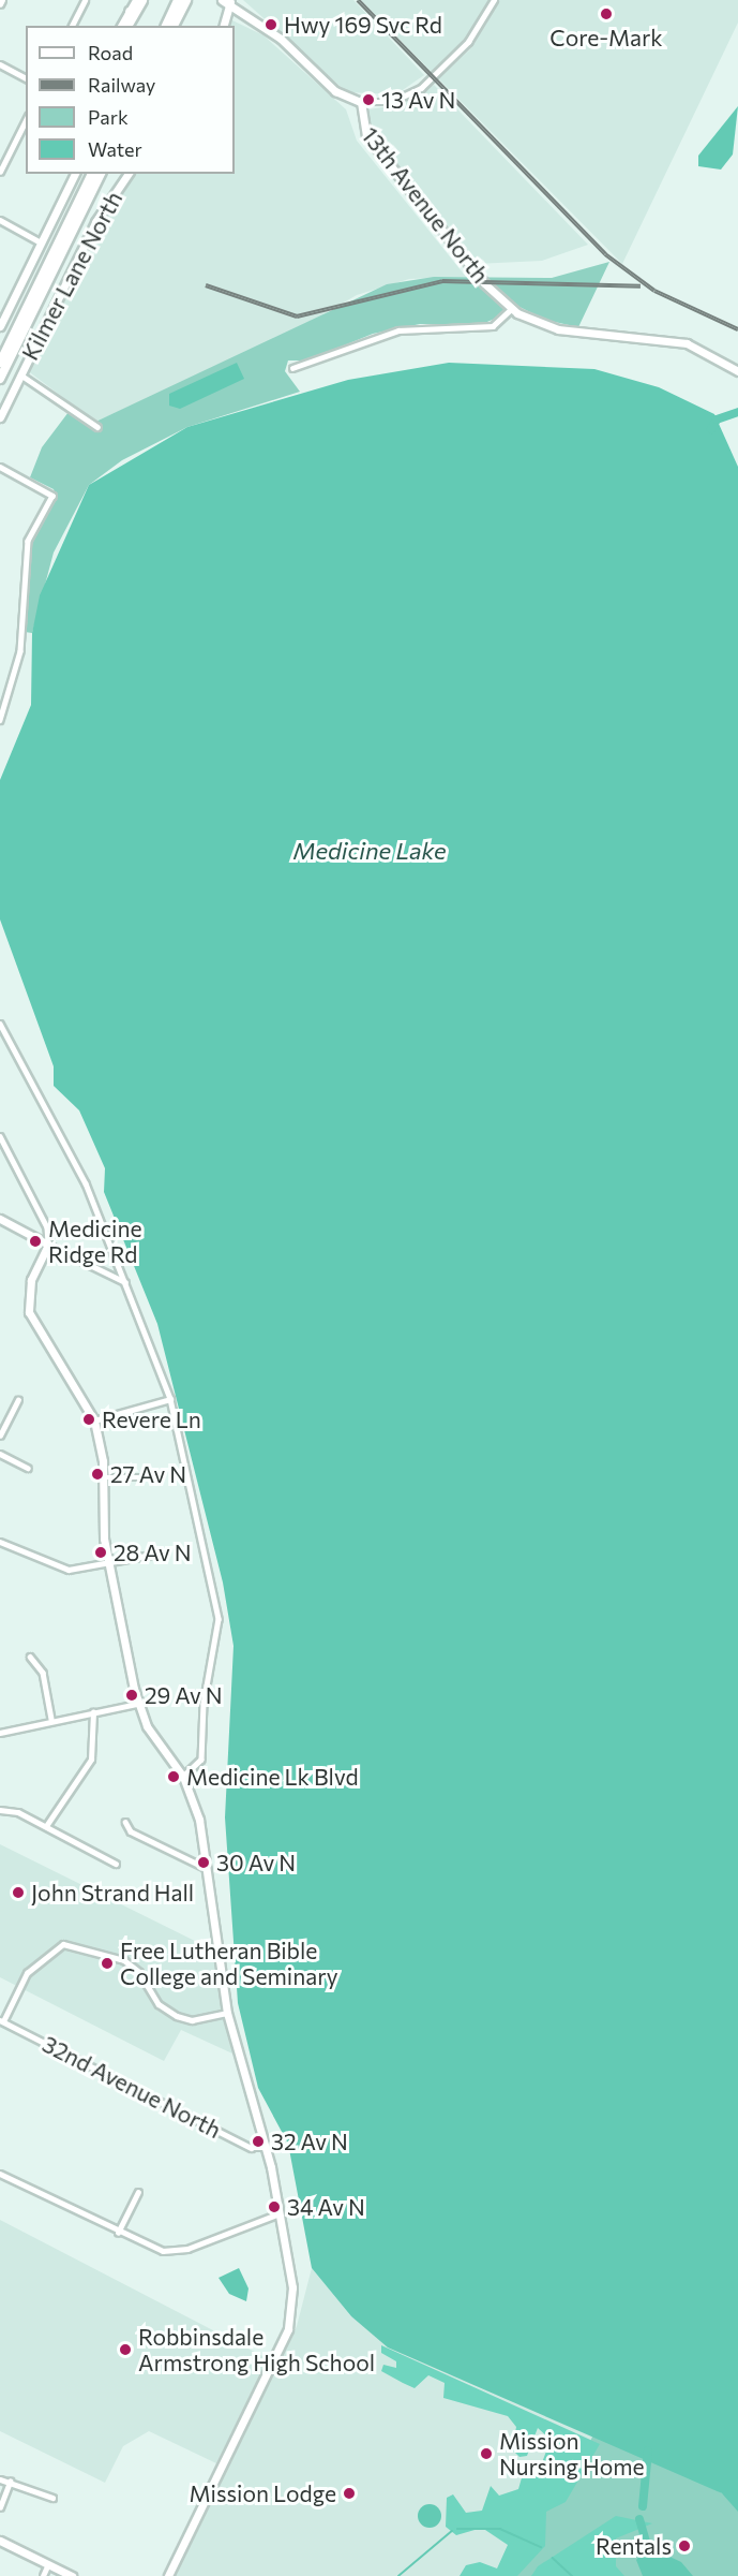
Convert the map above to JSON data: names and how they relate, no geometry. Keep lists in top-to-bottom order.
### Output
{
  "streets": {
    "street": ["13th Avenue North", "Kilmer Lane North", "32nd Avenue North"]
  },
  "water": ["Medicine Lake"],
  "places": [
    "Core-Mark",
    "Hwy 169 Svc Rd",
    "13 Av N",
    "Medicine Ridge Rd",
    "Revere Ln",
    "27 Av N",
    "28 Av N",
    "29 Av N",
    "Medicine Lk Blvd",
    "30 Av N",
    "John Strand Hall",
    "Free Lutheran Bible College and Seminary",
    "32 Av N",
    "34 Av N",
    "Robbinsdale Armstrong High School",
    "Mission Nursing Home",
    "Mission Lodge",
    "Rentals"
  ],
  "legend": [
    "Road",
    "Railway",
    "Park",
    "Water"
  ]
}
